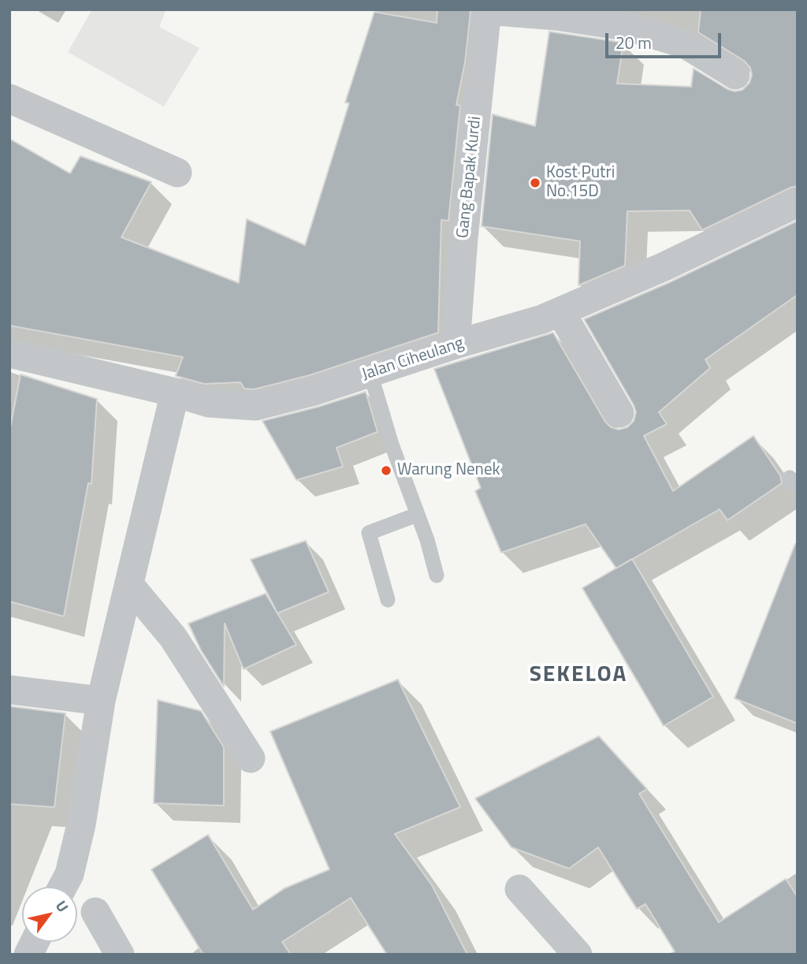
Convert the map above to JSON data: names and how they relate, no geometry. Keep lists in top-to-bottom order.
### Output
{
  "streets": {
    "street": ["Gang Bapak Kurdi", "Jalan Ciheulang"]
  },
  "crossings": [
    ["Gang Bapak Kurdi", "Jalan Ciheulang"]
  ],
  "districts": ["SEKELOA"],
  "places": ["Kost Putri No.15D", "Warung Nenek"],
  "scale_bar": "20 m",
  "north": "top right"
}
